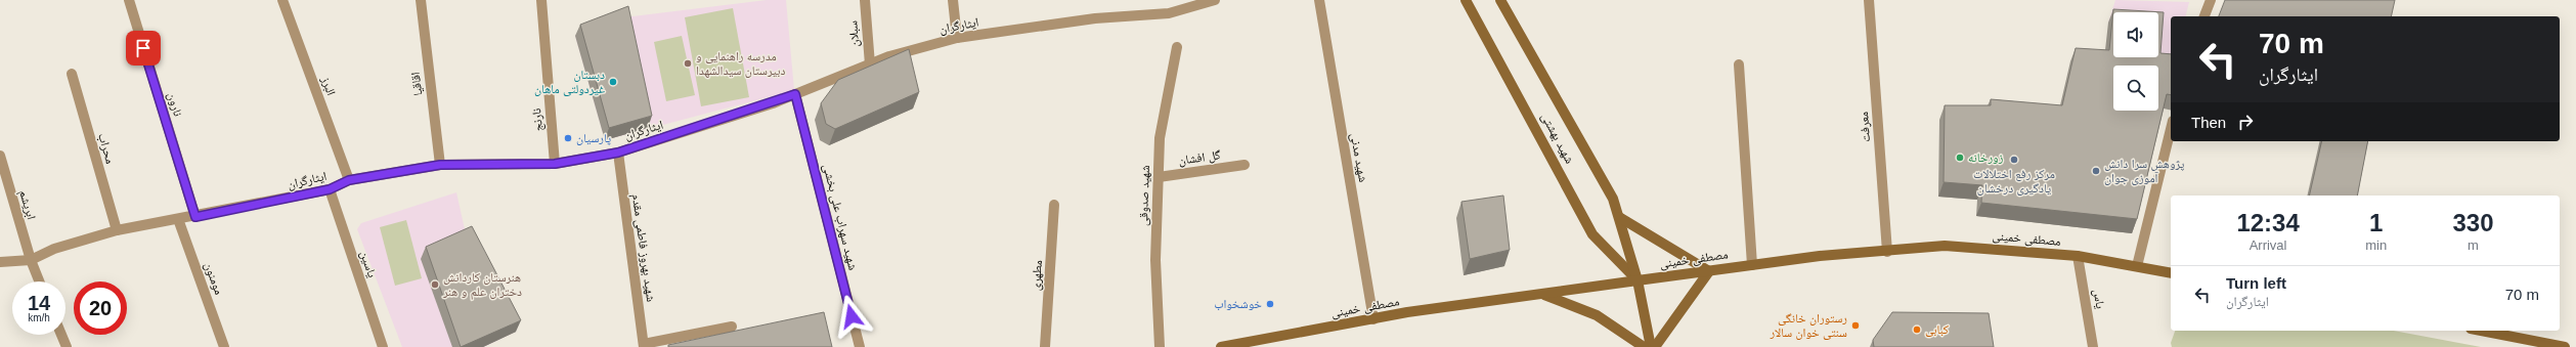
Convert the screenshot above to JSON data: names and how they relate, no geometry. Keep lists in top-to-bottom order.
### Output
{
  "streets": {
    "main road": ["شهید بهشتی", "مصطفی خمینی"],
    "street": [
      "ایثارگران",
      "سبلان",
      "اقاقیا",
      "البرز",
      "نارون",
      "نارنج",
      "معرفت",
      "محراب",
      "گل افشان",
      "شهید مدنی",
      "شهید صدوقی",
      "ابریشم",
      "شهید سهراب علی بخشی",
      "شهید بهروز فاطمی مقدم",
      "یاسین",
      "مطهری",
      "مومنون",
      "یاس"
    ]
  },
  "crossings": [
    ["ایثارگران", "سبلان"],
    ["ایثارگران", "اقاقیا"],
    ["ایثارگران", "البرز"],
    ["ایثارگران", "نارون"],
    ["ایثارگران", "نارنج"],
    ["ایثارگران", "محراب"],
    ["ایثارگران", "ابریشم"],
    ["ایثارگران", "شهید سهراب علی بخشی"],
    ["ایثارگران", "شهید بهروز فاطمی مقدم"],
    ["ایثارگران", "یاسین"],
    ["ایثارگران", "مومنون"],
    ["معرفت", "مصطفی خمینی"],
    ["شهید بهشتی", "مصطفی خمینی"],
    ["گل افشان", "شهید صدوقی"],
    ["شهید مدنی", "مصطفی خمینی"],
    ["مصطفی خمینی", "یاس"]
  ],
  "places": [
    "مدرسه راهنمایی و دبیرستان سیدالشهدا",
    "دبستان غیردولتی ماهان",
    "پارسیان",
    "زورخانه",
    "مرکز رفع اختلالات یادگیری درخشان",
    "پژوهش سرا دانش آموزی جوان",
    "هنرستان کاردانش دختران علم و هنر",
    "خوشخواب",
    "رستوران خانگی سنتی خوان سالار",
    "کبابی"
  ],
  "page": {
    "turn": ["70 m", "ایثارگران"],
    "then": "Then",
    "eta": [
      "12:34",
      "Arrival",
      "1",
      "min",
      "330",
      "m"
    ],
    "list": [
      {
        "name": "Turn left",
        "note": "ایثارگران",
        "value": "70 m"
      }
    ],
    "speed": "14 km/h",
    "limit": "20"
  }
}
